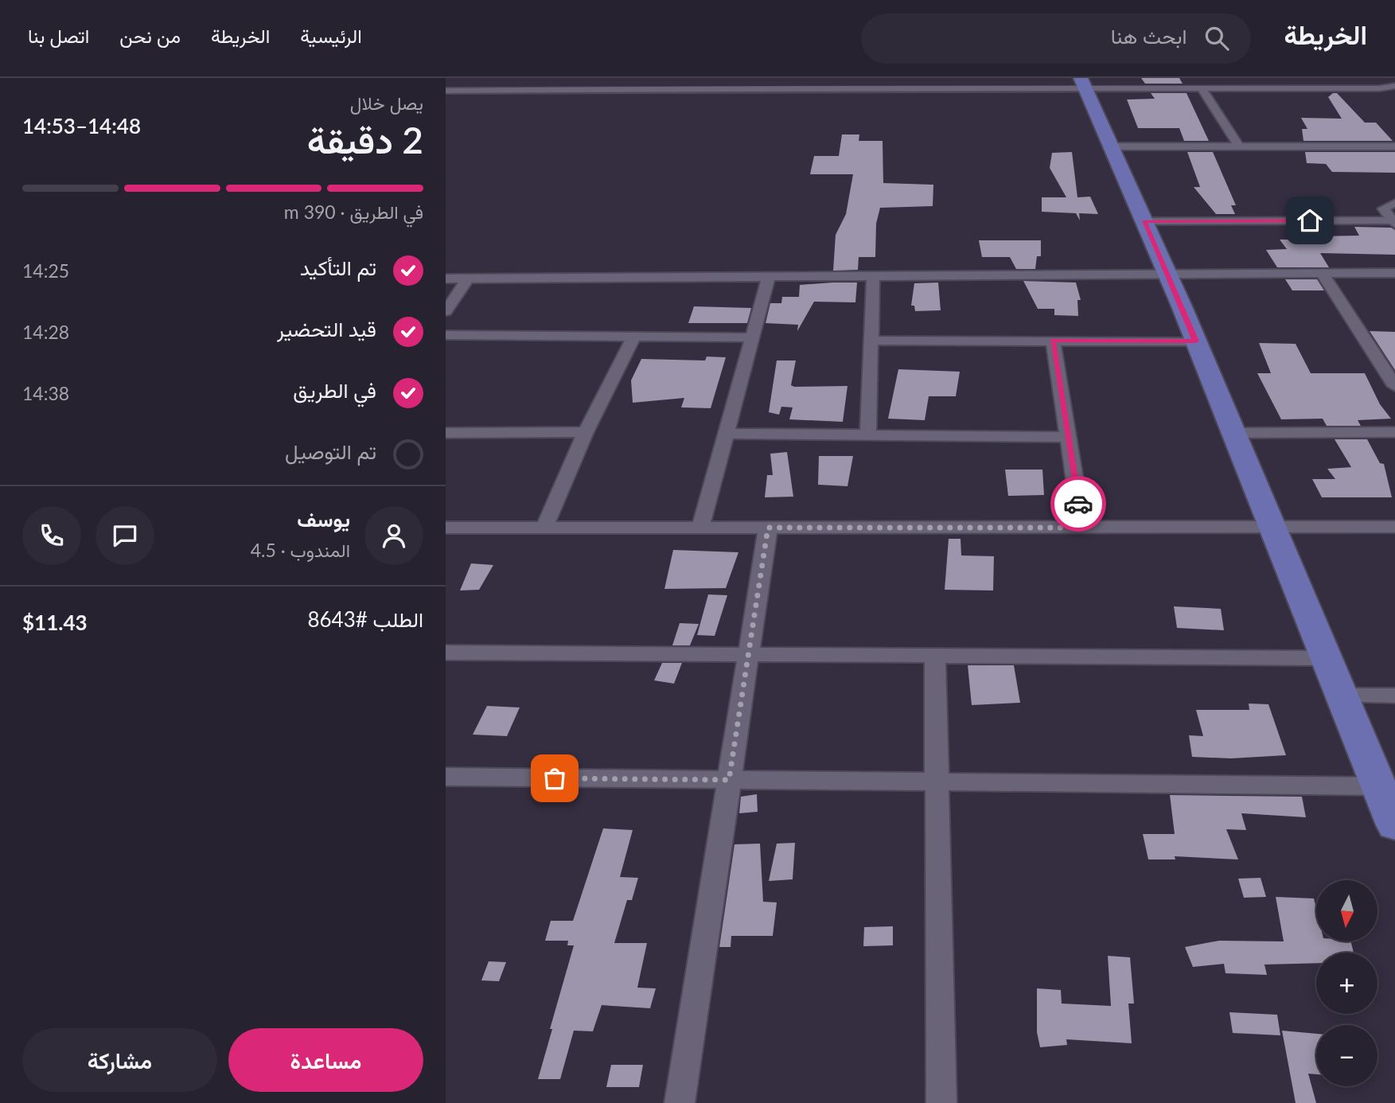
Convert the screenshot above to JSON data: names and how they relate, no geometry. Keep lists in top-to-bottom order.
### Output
{
  "north": "bottom",
  "page": {
    "header": "الخريطة",
    "search": "ابحث هنا",
    "nav": [
      "الرئيسية",
      "الخريطة",
      "من نحن",
      "اتصل بنا"
    ],
    "heading": ["2 دقيقة", "يصل خلال", "14:48–14:53"],
    "panel": [
      "يوسف",
      "المندوب · 4.5",
      "الطلب #8643",
      "$11.43"
    ],
    "bar": "في الطريق · 390 m",
    "list": [
      ["تم التأكيد", "14:25"],
      ["قيد التحضير", "14:28"],
      ["في الطريق", "14:38"],
      "تم التوصيل"
    ],
    "map_buttons": ["+", "−"],
    "buttons": ["مساعدة", "مشاركة"]
  }
}
